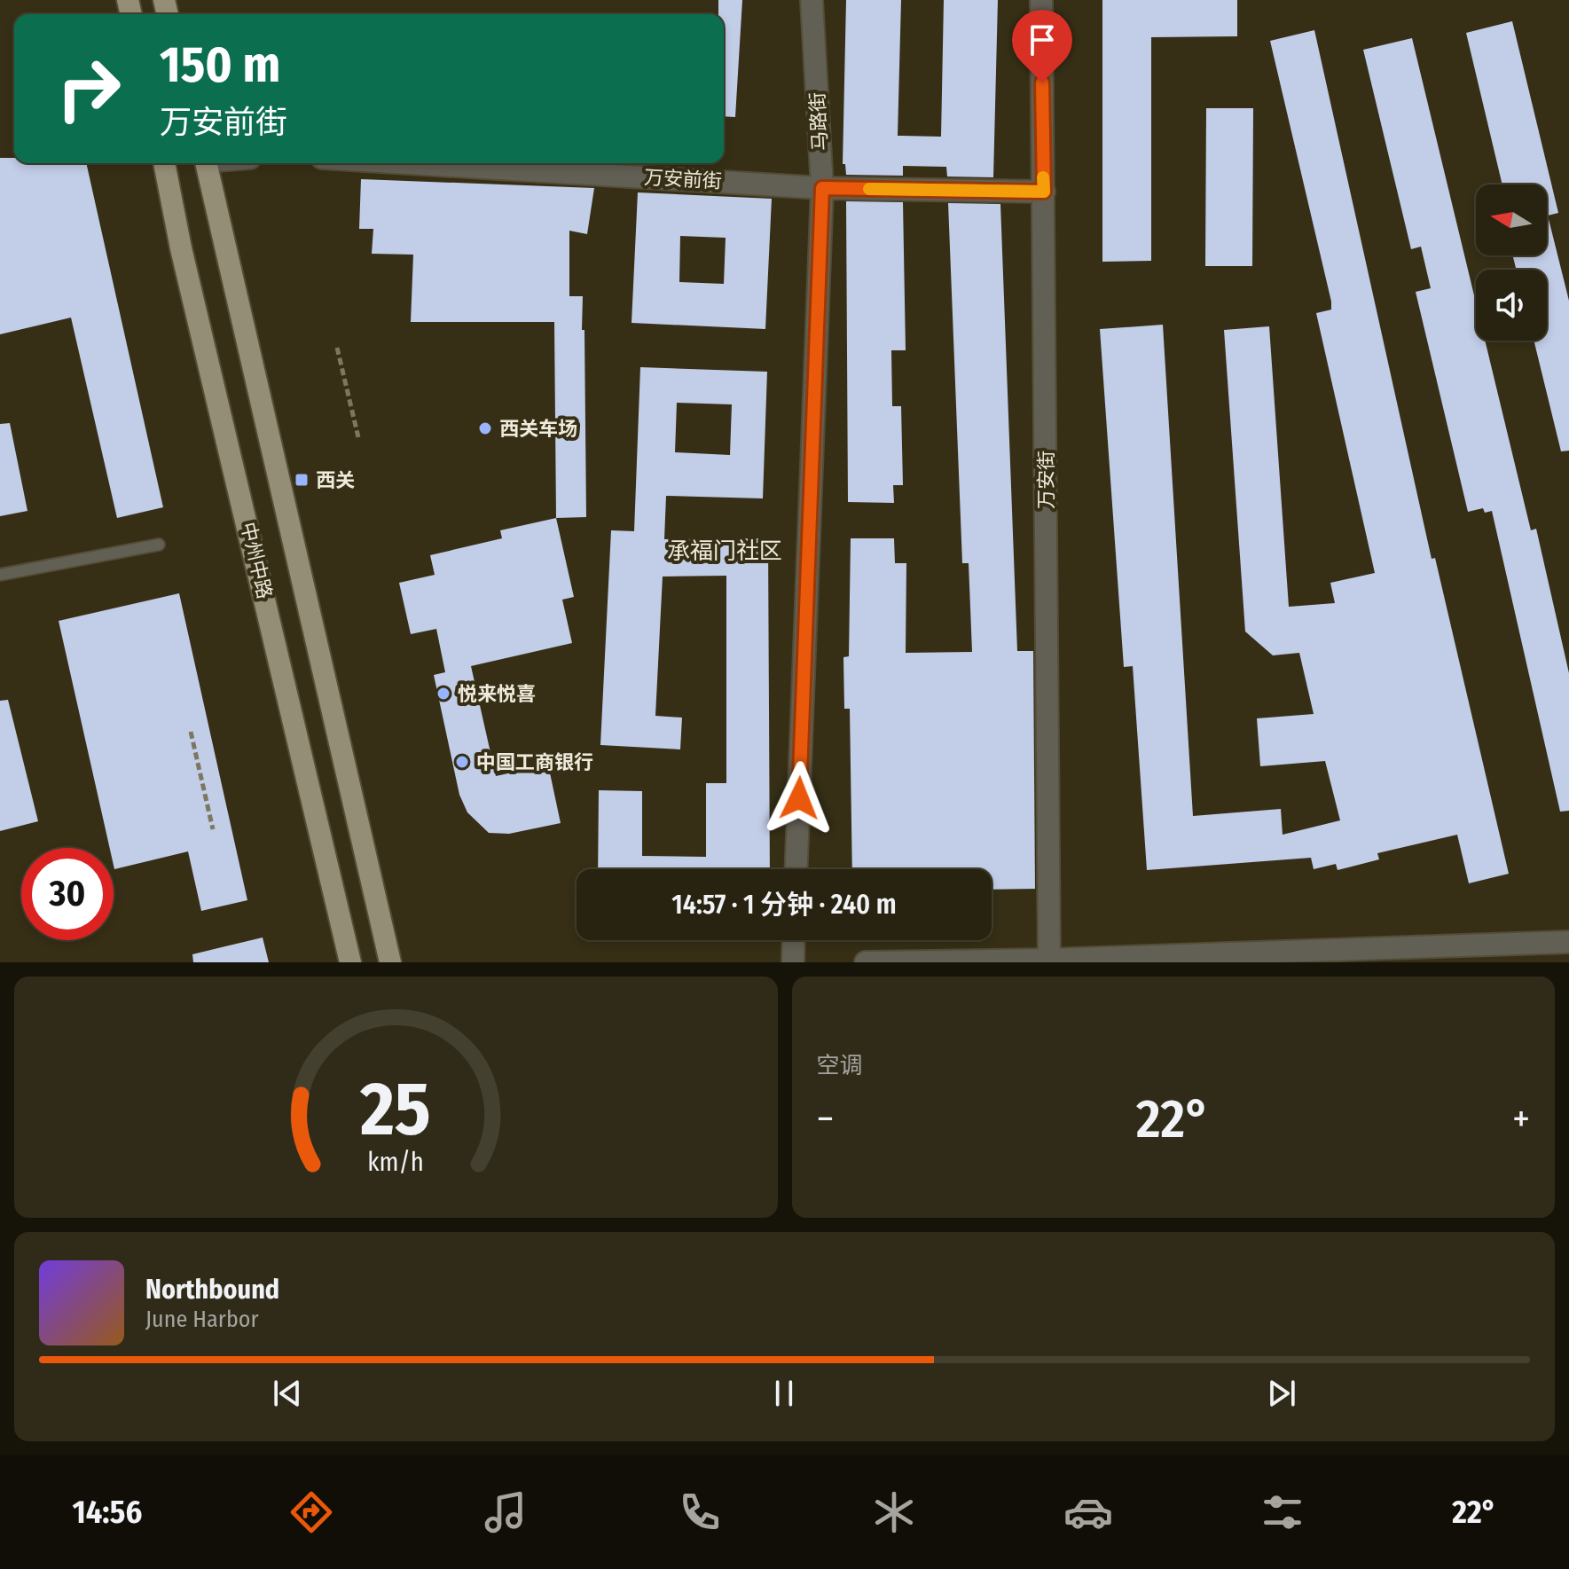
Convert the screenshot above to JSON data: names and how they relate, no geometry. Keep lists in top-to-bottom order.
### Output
{
  "streets": {
    "main road": ["中州中路"],
    "street": ["马路街", "万安前街", "万安街"]
  },
  "crossings": [
    ["马路街", "万安前街"],
    ["万安前街", "万安街"]
  ],
  "districts": ["承福门社区"],
  "places": {
    "other": ["西关车场", "悦来悦喜", "中国工商银行"],
    "transit": ["西关"]
  },
  "north": "left",
  "page": {
    "turn": ["150 m", "万安前街"],
    "limit": "30",
    "trip": "14:57 · 1 分钟 · 240 m",
    "tile": "空调",
    "heat": ["−", "22°", "+"],
    "song": ["Northbound", "June Harbor"],
    "tabs": ["14:56", "22°"],
    "gauge": ["25", "km/h"]
  }
}
